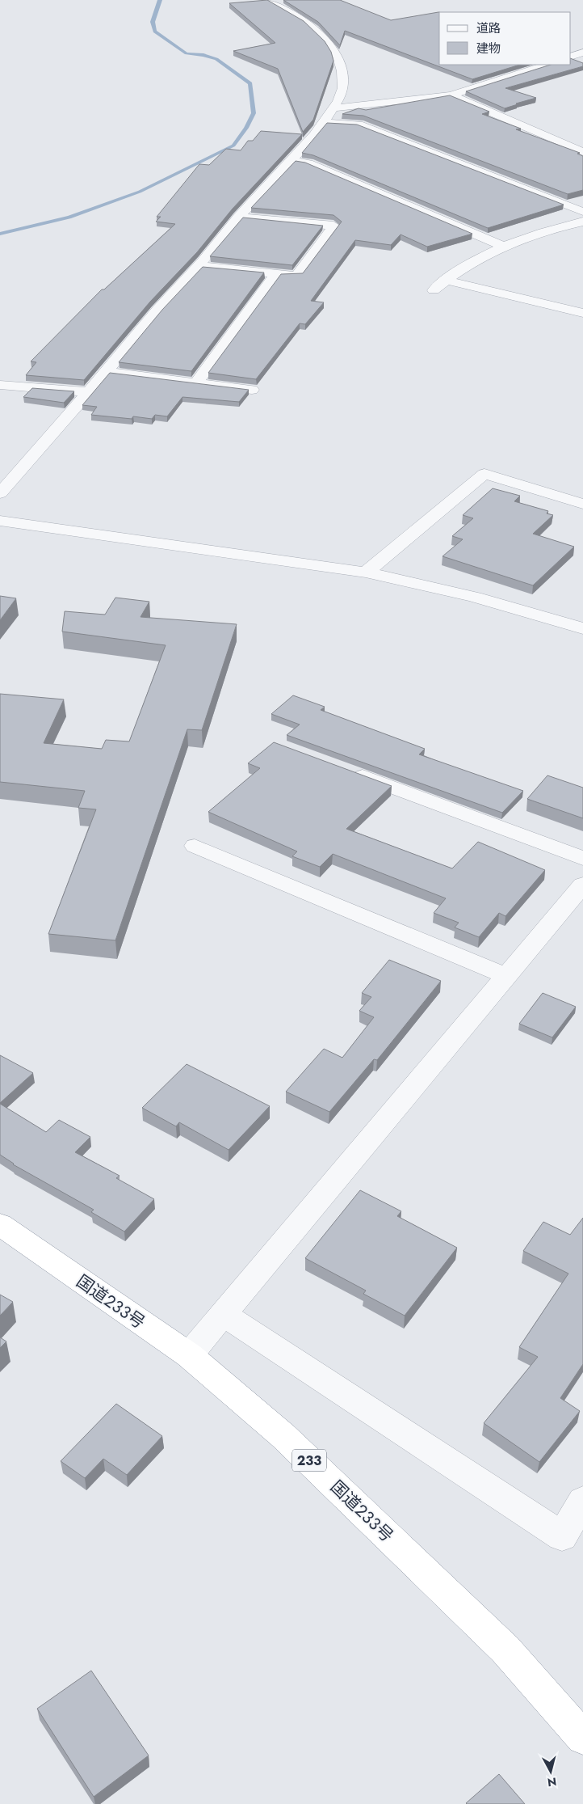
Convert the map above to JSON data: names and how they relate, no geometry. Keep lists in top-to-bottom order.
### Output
{
  "streets": {
    "highway": ["国道233号", "233"]
  },
  "legend": ["道路", "建物"],
  "north": "bottom"
}
